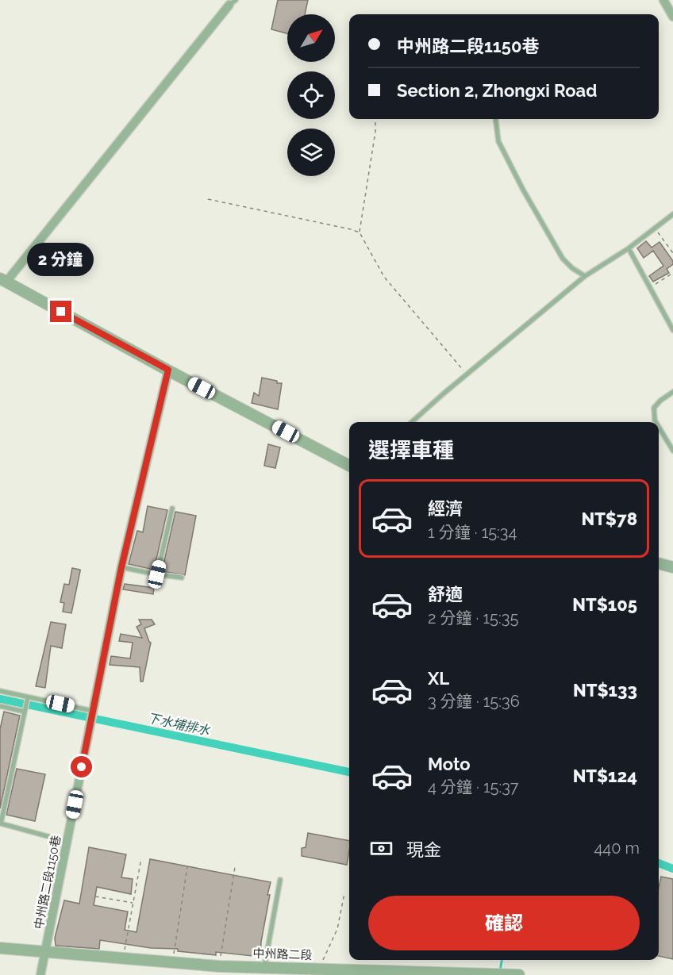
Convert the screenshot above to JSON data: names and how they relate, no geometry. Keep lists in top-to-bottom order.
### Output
{
  "streets": {
    "street": ["中州路二段1150巷", "中州路二段"]
  },
  "crossings": [
    ["中州路二段1150巷", "中州路二段"]
  ],
  "water": ["下水埔排水"],
  "north": "top right",
  "page": {
    "banner": ["中州路二段1150巷", "Section 2, Zhongxi Road"],
    "bubble": "2 分鐘",
    "heading": "選擇車種",
    "list": [
      {
        "name": "經濟",
        "note": "1 分鐘 · 15:34",
        "value": "NT$78"
      },
      {
        "name": "舒適",
        "note": "2 分鐘 · 15:35",
        "value": "NT$105"
      },
      {
        "name": "XL",
        "note": "3 分鐘 · 15:36",
        "value": "NT$133"
      },
      {
        "name": "Moto",
        "note": "4 分鐘 · 15:37",
        "value": "NT$124"
      }
    ],
    "pay": ["現金", "440 m"],
    "buttons": "確認"
  }
}
